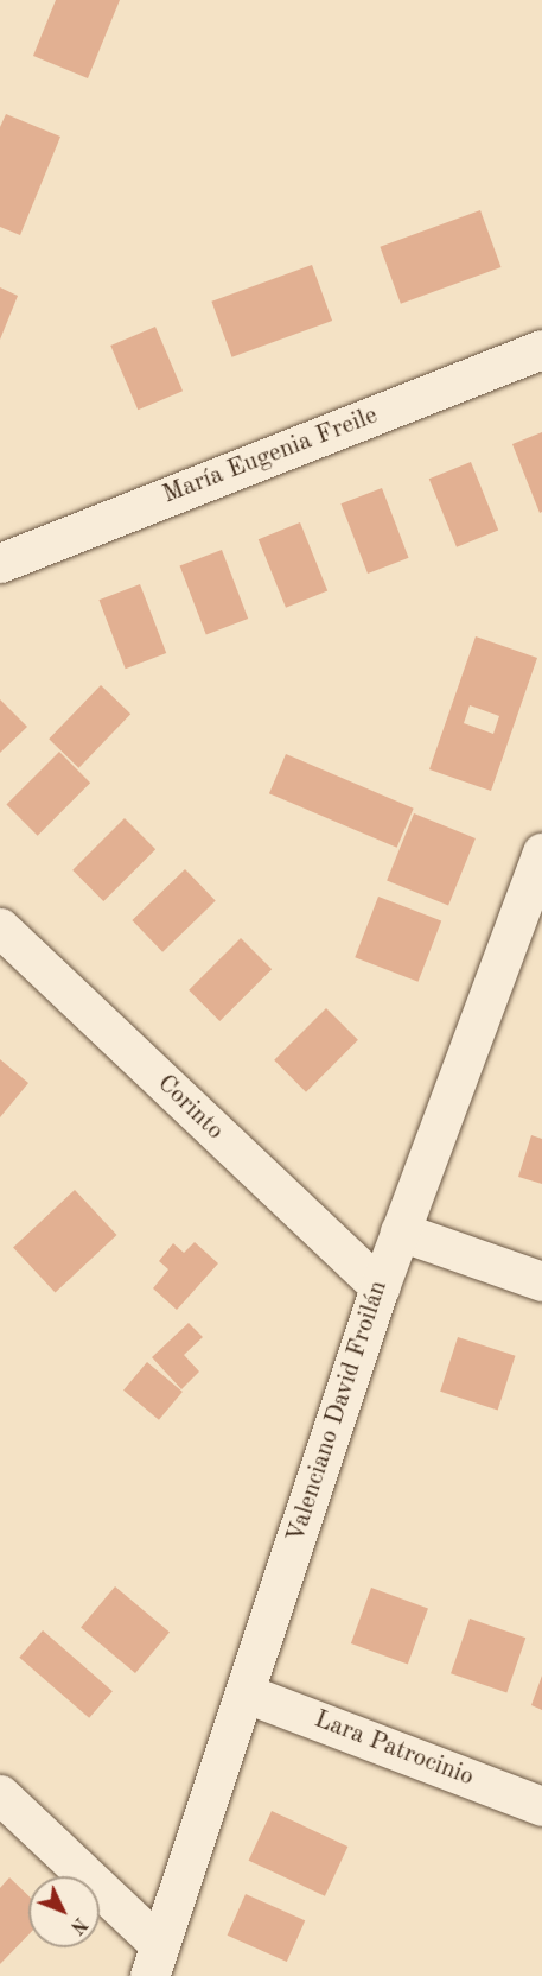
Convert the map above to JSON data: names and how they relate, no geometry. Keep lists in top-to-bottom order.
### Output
{
  "streets": {
    "street": [
      "María Eugenia Freile",
      "Corinto",
      "Valenciano David Froilán",
      "Lara Patrocinio"
    ]
  },
  "crossings": [
    ["Corinto", "Valenciano David Froilán"],
    ["Valenciano David Froilán", "Lara Patrocinio"]
  ],
  "north": "bottom right"
}
